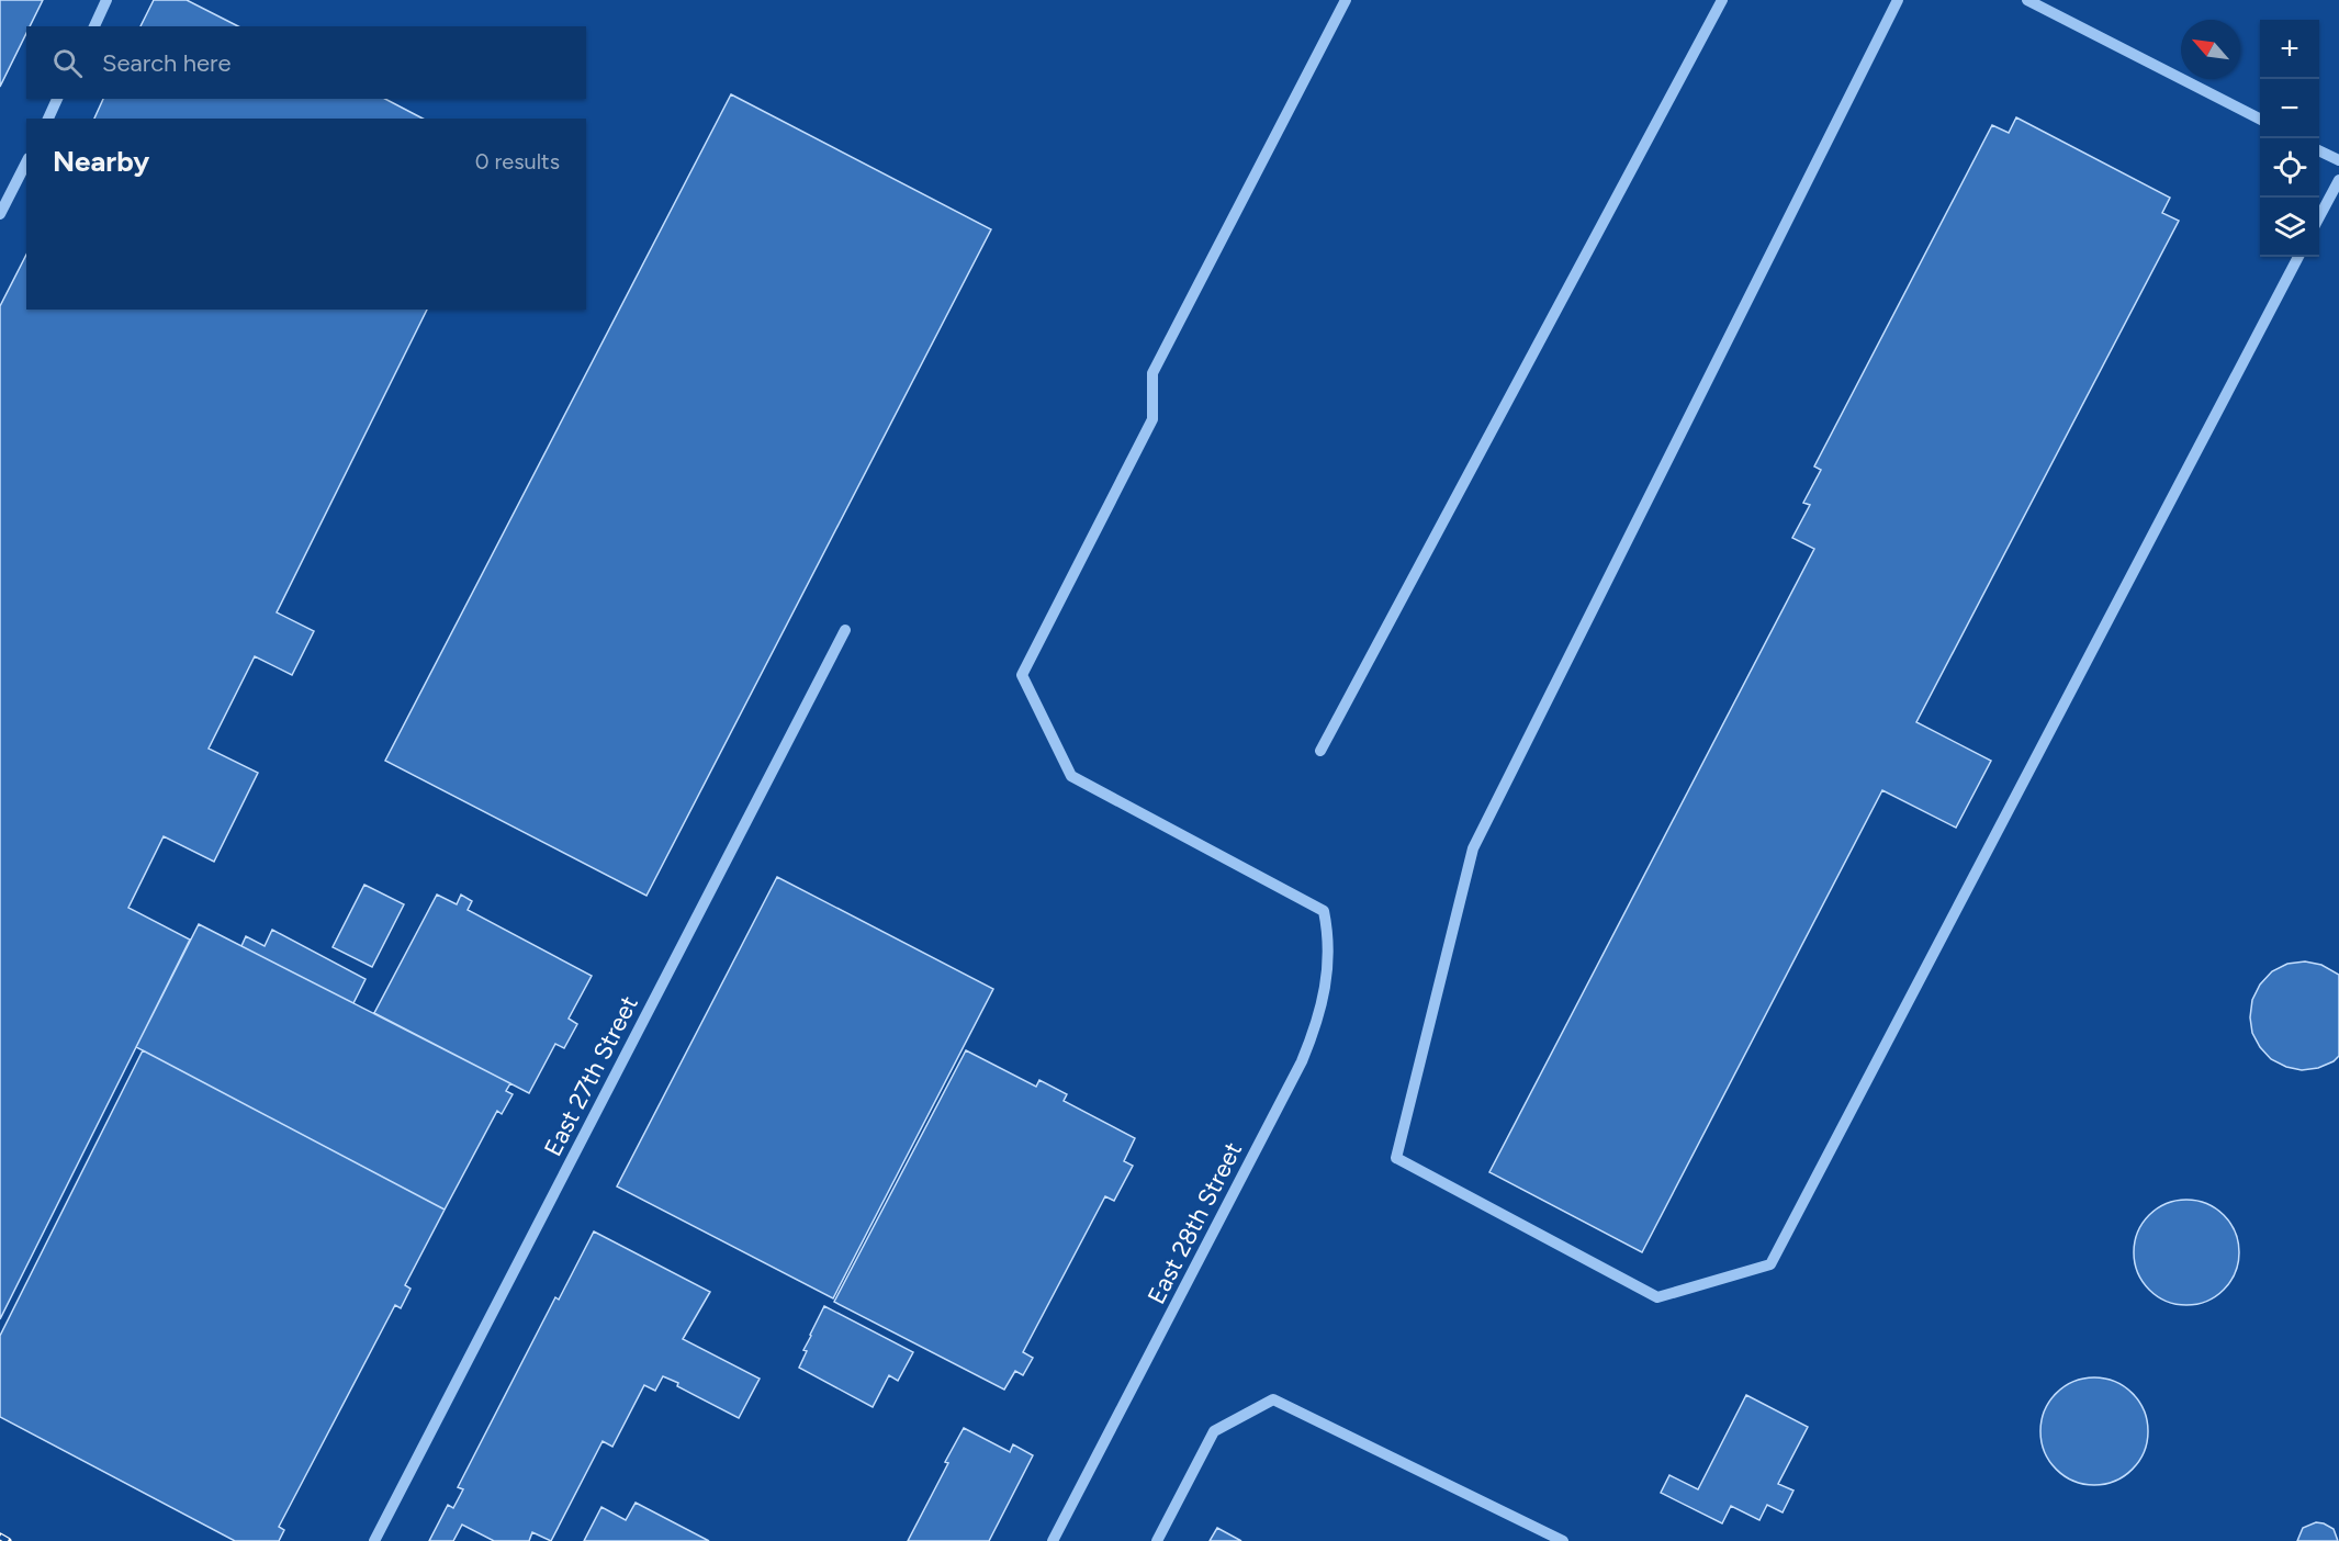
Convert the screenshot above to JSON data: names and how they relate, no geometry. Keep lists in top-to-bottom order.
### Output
{
  "streets": {
    "street": ["East 27th Street", "East 28th Street"]
  },
  "north": "top left",
  "page": {
    "map_buttons": ["+", "−"],
    "search": "Search here",
    "heading": ["Nearby", "0 results"]
  }
}
